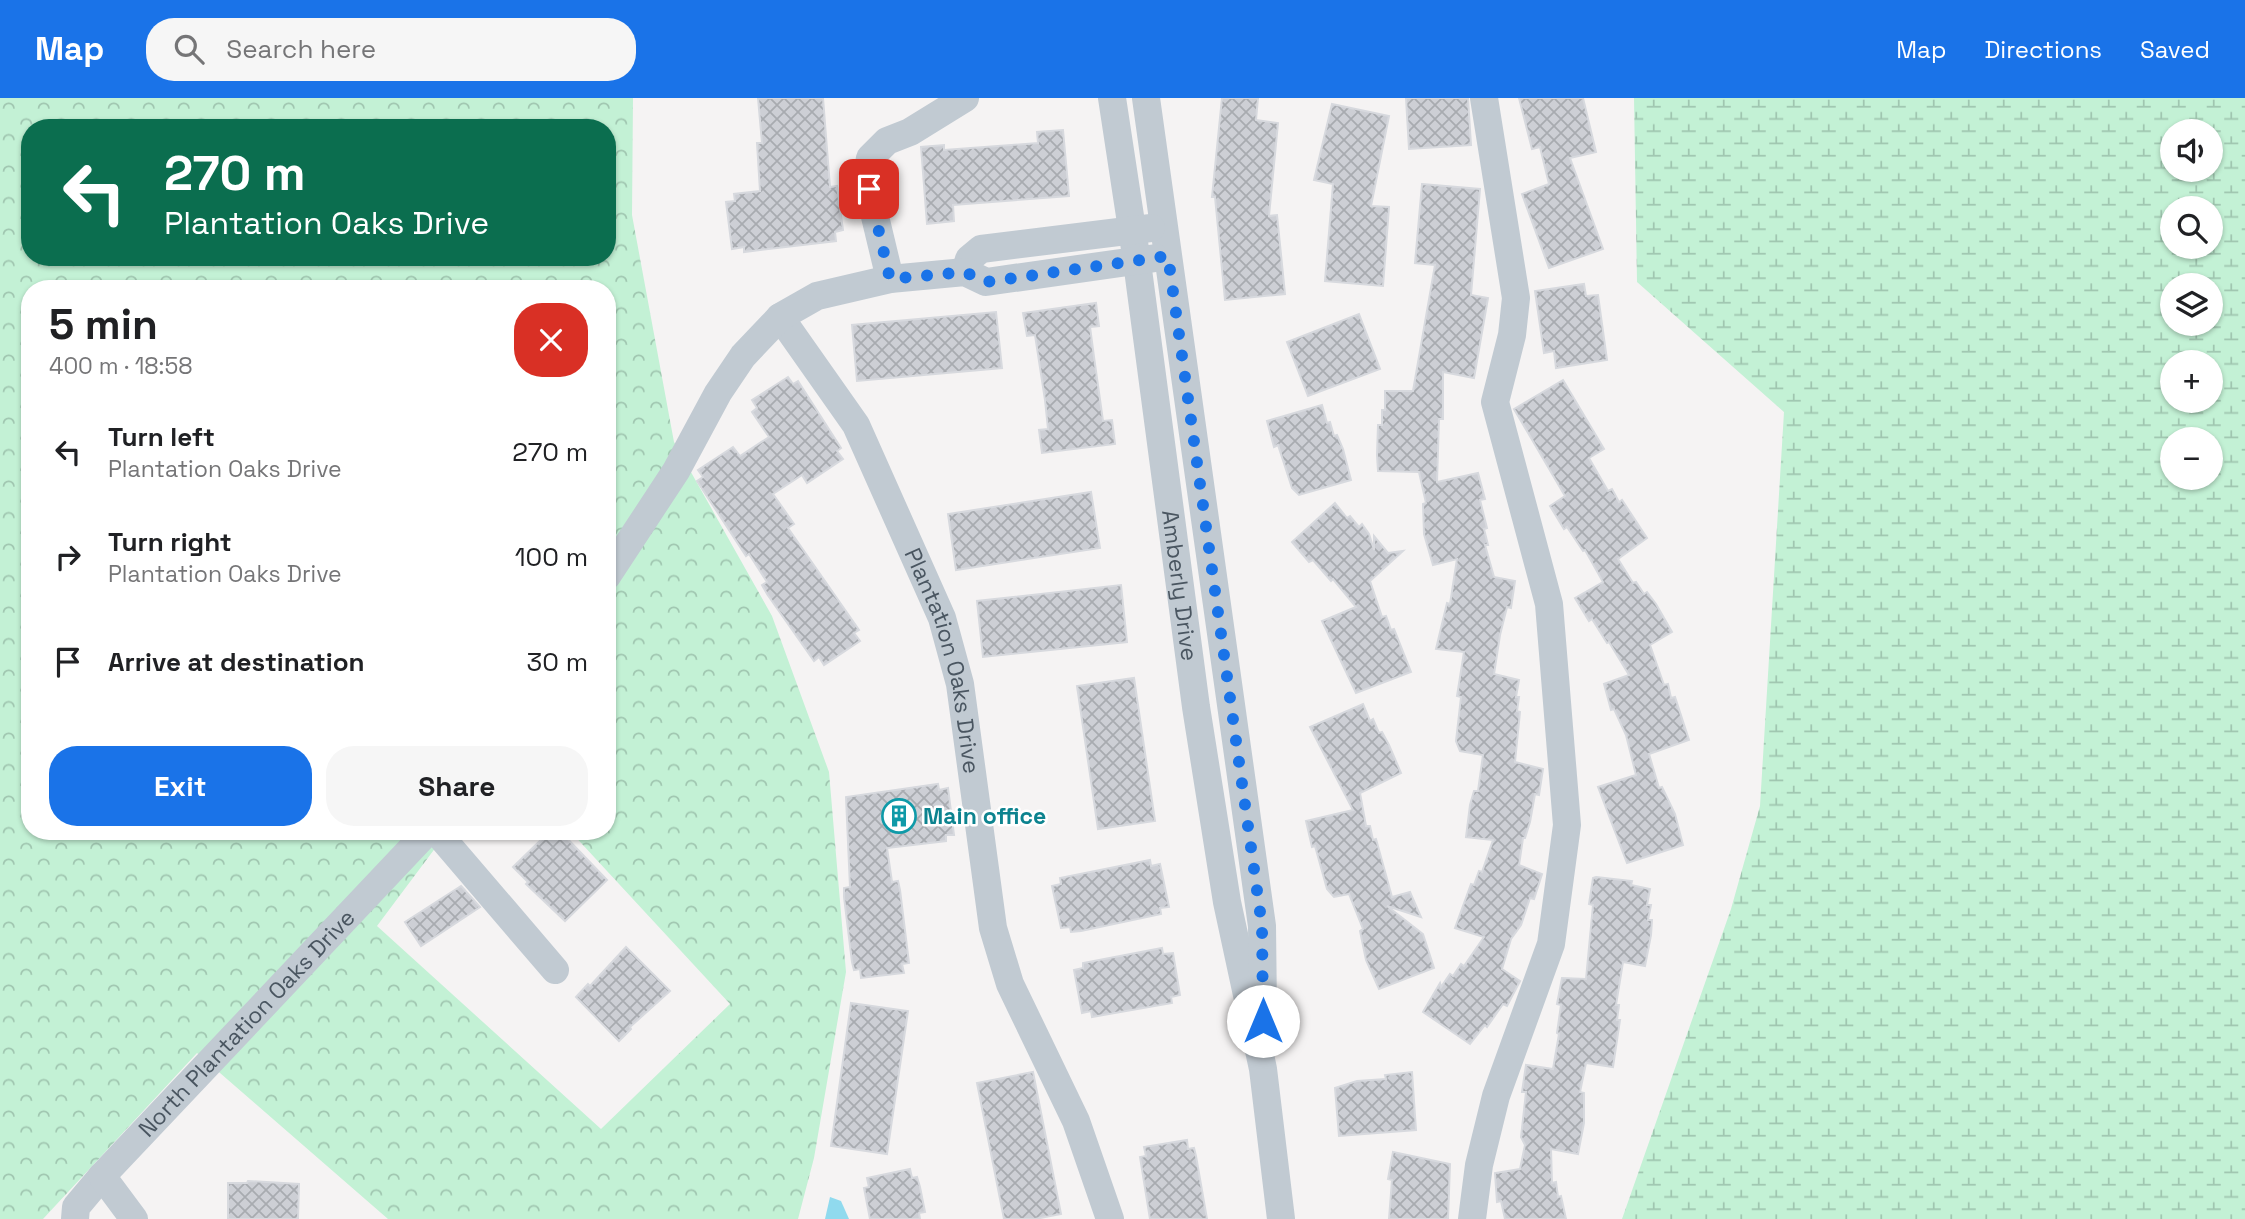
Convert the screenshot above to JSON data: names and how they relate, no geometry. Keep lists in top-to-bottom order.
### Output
{
  "streets": {
    "street": ["Amberly Drive", "Plantation Oaks Drive", "North Plantation Oaks Drive"]
  },
  "places": {
    "building": ["Main office"]
  },
  "page": {
    "header": "Map",
    "search": "Search here",
    "nav": ["Map", "Directions", "Saved"],
    "map_buttons": ["+", "−"],
    "turn": ["270 m", "Plantation Oaks Drive"],
    "heading": ["5 min", "400 m · 18:58"],
    "list": [
      {
        "name": "Turn left",
        "note": "Plantation Oaks Drive",
        "value": "270 m"
      },
      {
        "name": "Turn right",
        "note": "Plantation Oaks Drive",
        "value": "100 m"
      },
      {
        "name": "Arrive at destination",
        "value": "30 m"
      }
    ],
    "buttons": ["Exit", "Share"]
  }
}
